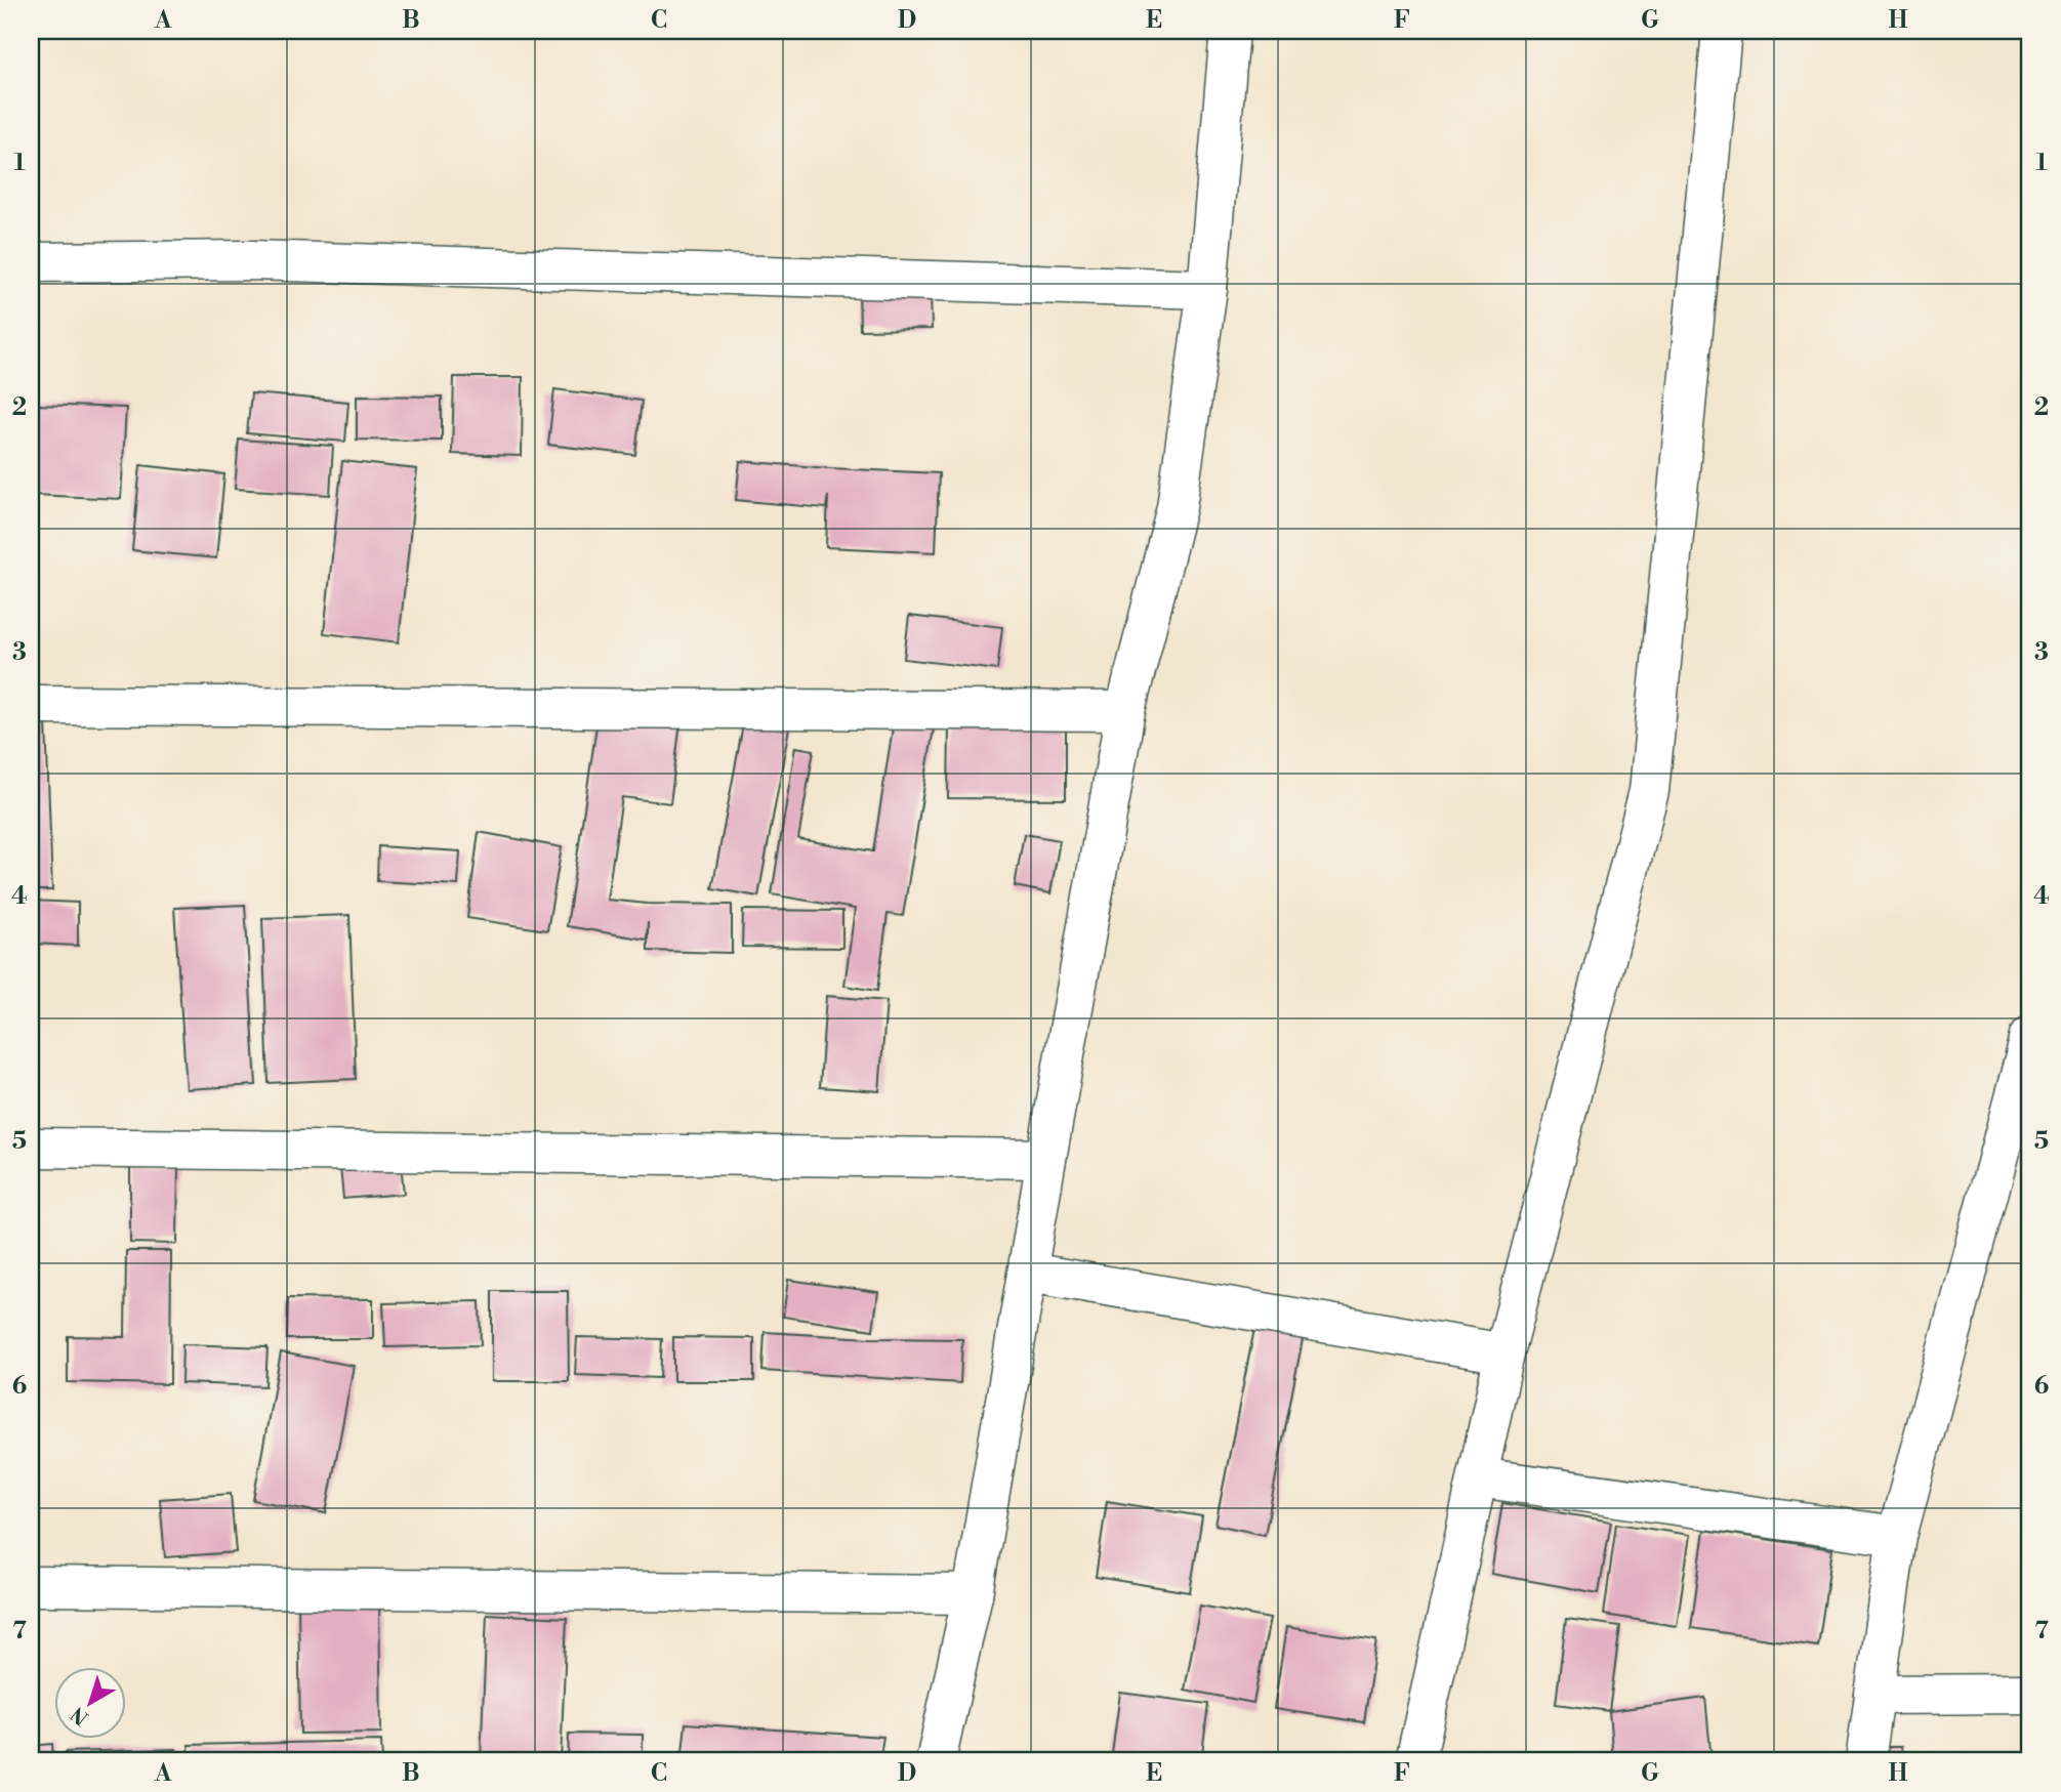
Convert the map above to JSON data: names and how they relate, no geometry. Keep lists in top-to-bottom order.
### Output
{
  "north": "bottom left",
  "grid": {
    "columns": [
      "A",
      "B",
      "C",
      "D",
      "E",
      "F",
      "G",
      "H"
    ],
    "rows": [
      "1",
      "2",
      "3",
      "4",
      "5",
      "6",
      "7"
    ]
  }
}
